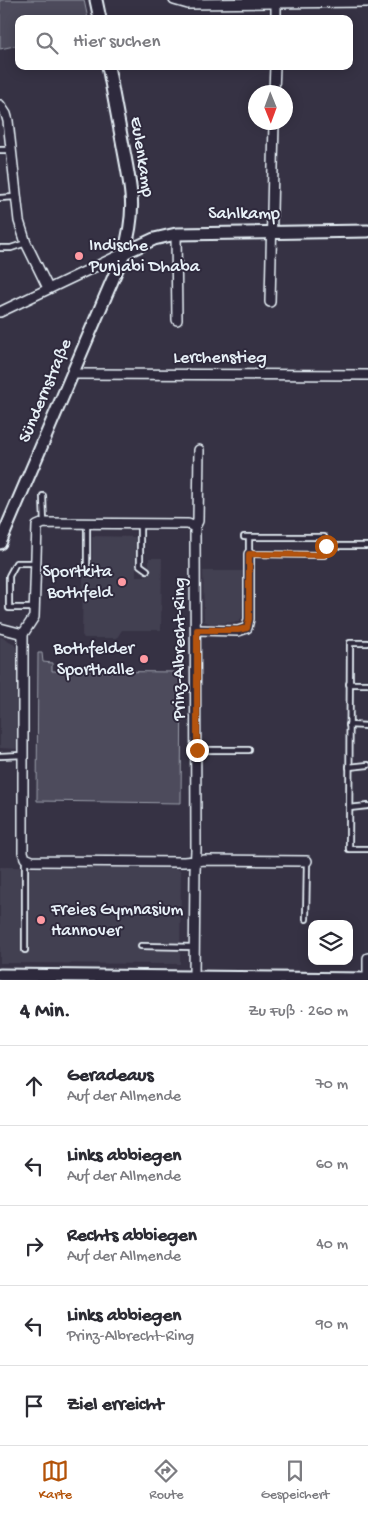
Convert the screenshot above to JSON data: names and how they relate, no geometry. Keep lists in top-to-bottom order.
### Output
{
  "streets": {
    "street": [
      "Eulenkamp",
      "Sahlkamp",
      "Lerchenstieg",
      "Sündernstraße",
      "Prinz-Albrecht-Ring"
    ]
  },
  "crossings": [
    ["Eulenkamp", "Sahlkamp"],
    ["Eulenkamp", "Sündernstraße"],
    ["Sahlkamp", "Sündernstraße"],
    ["Lerchenstieg", "Sündernstraße"]
  ],
  "places": [
    "Indische Punjabi Dhaba",
    "Sportkita Bothfeld",
    "Bothfelder Sporthalle",
    "Freies Gymnasium Hannover"
  ],
  "north": "bottom",
  "page": {
    "search": "Hier suchen",
    "heading": ["4 Min.", "Zu Fuß · 260 m"],
    "list": [
      ["Geradeaus", "Auf der Allmende", "70 m"],
      ["Links abbiegen", "Auf der Allmende", "60 m"],
      ["Rechts abbiegen", "Auf der Allmende", "40 m"],
      ["Links abbiegen", "Prinz-Albrecht-Ring", "90 m"],
      "Ziel erreicht"
    ],
    "nav": ["Karte", "Route", "Gespeichert"]
  }
}
